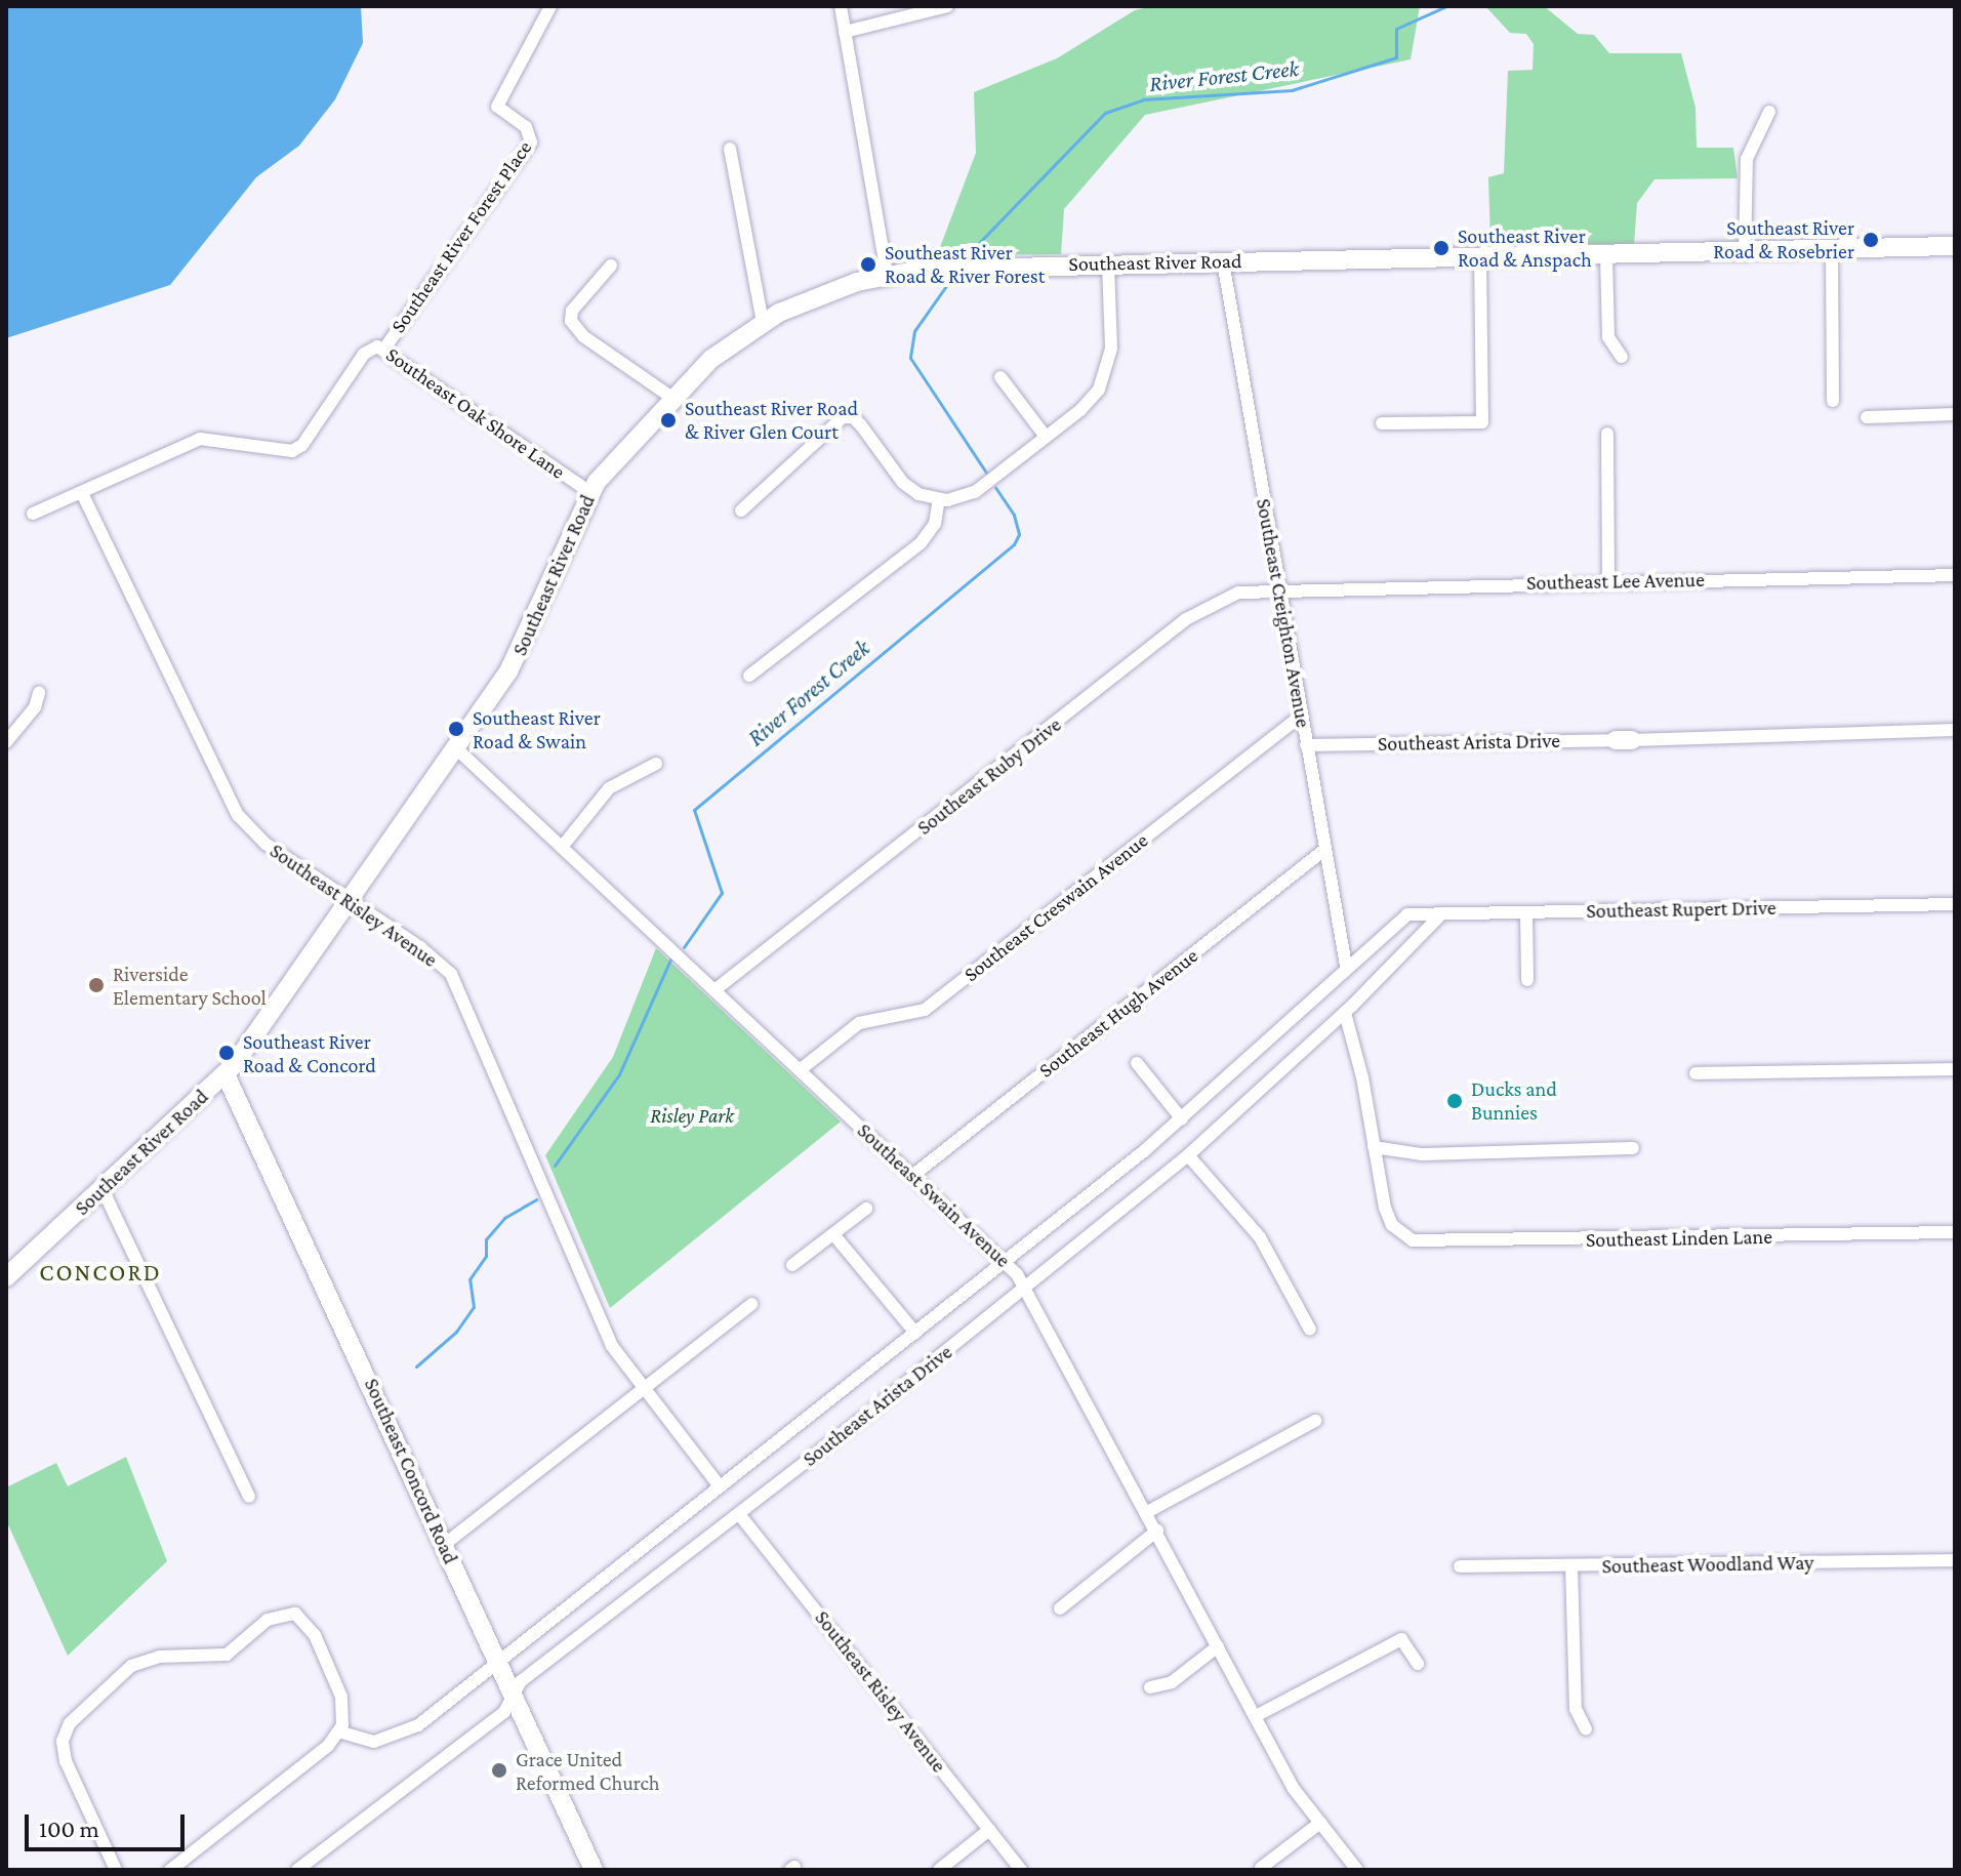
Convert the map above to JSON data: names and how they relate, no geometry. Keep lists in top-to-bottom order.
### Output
{
  "streets": {
    "street": [
      "Southeast River Forest Place",
      "Southeast River Road",
      "Southeast Oak Shore Lane",
      "Southeast Lee Avenue",
      "Southeast Creighton Avenue",
      "Southeast Arista Drive",
      "Southeast Ruby Drive",
      "Southeast Risley Avenue",
      "Southeast Creswain Avenue",
      "Southeast Rupert Drive",
      "Southeast Hugh Avenue",
      "Southeast Swain Avenue",
      "Southeast Linden Lane",
      "Southeast Concord Road",
      "Southeast Woodland Way"
    ]
  },
  "crossings": [
    ["Southeast River Forest Place", "Southeast Oak Shore Lane"],
    ["Southeast River Road", "Southeast Oak Shore Lane"],
    ["Southeast River Road", "Southeast Creighton Avenue"],
    ["Southeast River Road", "Southeast Risley Avenue"],
    ["Southeast River Road", "Southeast Swain Avenue"],
    ["Southeast River Road", "Southeast Concord Road"],
    ["Southeast Oak Shore Lane", "Southeast Risley Avenue"],
    ["Southeast Lee Avenue", "Southeast Creighton Avenue"],
    ["Southeast Lee Avenue", "Southeast Ruby Drive"],
    ["Southeast Creighton Avenue", "Southeast Arista Drive"],
    ["Southeast Creighton Avenue", "Southeast Ruby Drive"],
    ["Southeast Creighton Avenue", "Southeast Creswain Avenue"],
    ["Southeast Creighton Avenue", "Southeast Hugh Avenue"],
    ["Southeast Arista Drive", "Southeast Risley Avenue"],
    ["Southeast Arista Drive", "Southeast Rupert Drive"],
    ["Southeast Arista Drive", "Southeast Swain Avenue"],
    ["Southeast Arista Drive", "Southeast Concord Road"],
    ["Southeast Ruby Drive", "Southeast Swain Avenue"],
    ["Southeast Creswain Avenue", "Southeast Swain Avenue"],
    ["Southeast Hugh Avenue", "Southeast Swain Avenue"]
  ],
  "districts": ["CONCORD"],
  "water": ["River Forest Creek"],
  "parks": ["Risley Park"],
  "places": [
    "Southeast River Road & Rosebrier",
    "Southeast River Road & Anspach",
    "Southeast River Road & River Forest",
    "Southeast River Road & River Glen Court",
    "Southeast River Road & Swain",
    "Riverside Elementary School",
    "Southeast River Road & Concord",
    "Ducks and Bunnies",
    "Grace United Reformed Church"
  ],
  "scale_bar": "100 m"
}
